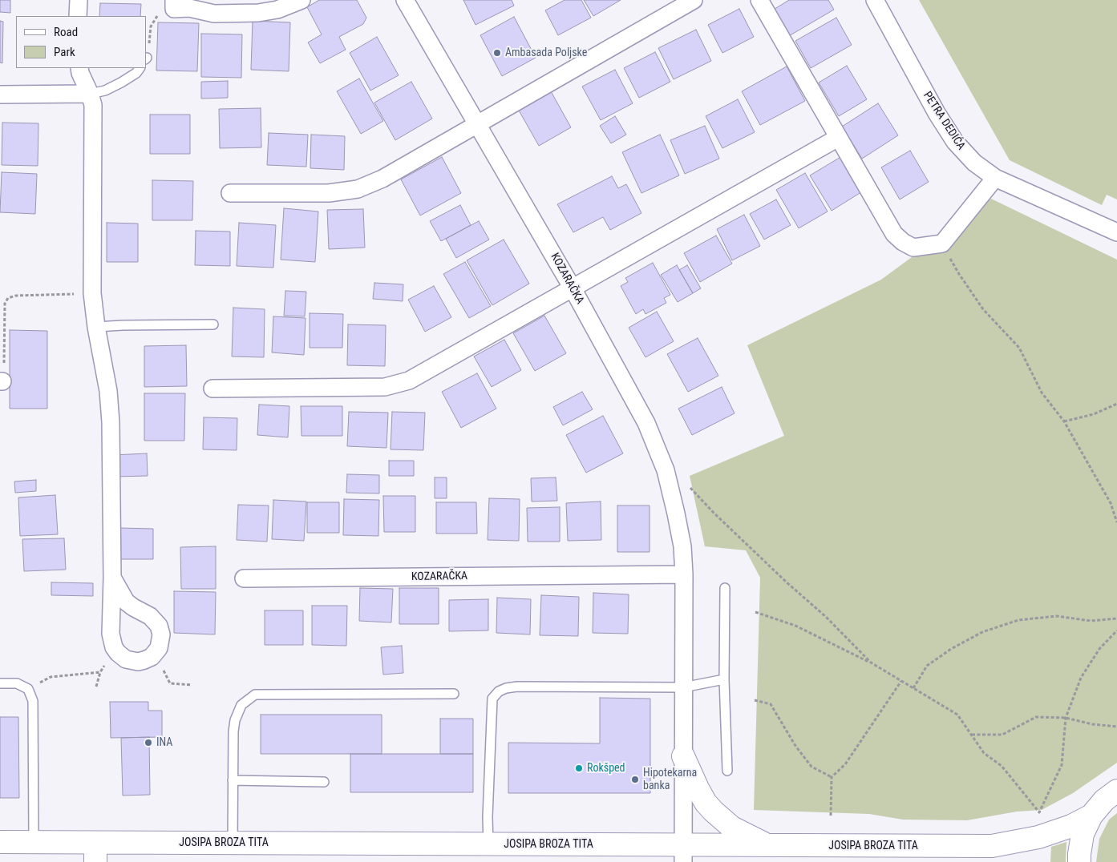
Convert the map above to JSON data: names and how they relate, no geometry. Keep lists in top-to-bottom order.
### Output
{
  "streets": {
    "main road": ["JOSIPA BROZA TITA"],
    "street": ["PETRA DEDIĆA", "KOZARAČKA"]
  },
  "crossings": [
    ["KOZARAČKA", "JOSIPA BROZA TITA"]
  ],
  "places": [
    "Ambasada Poljske",
    "INA",
    "Rokšped",
    "Hipotekarna banka"
  ],
  "legend": ["Road", "Park"]
}
